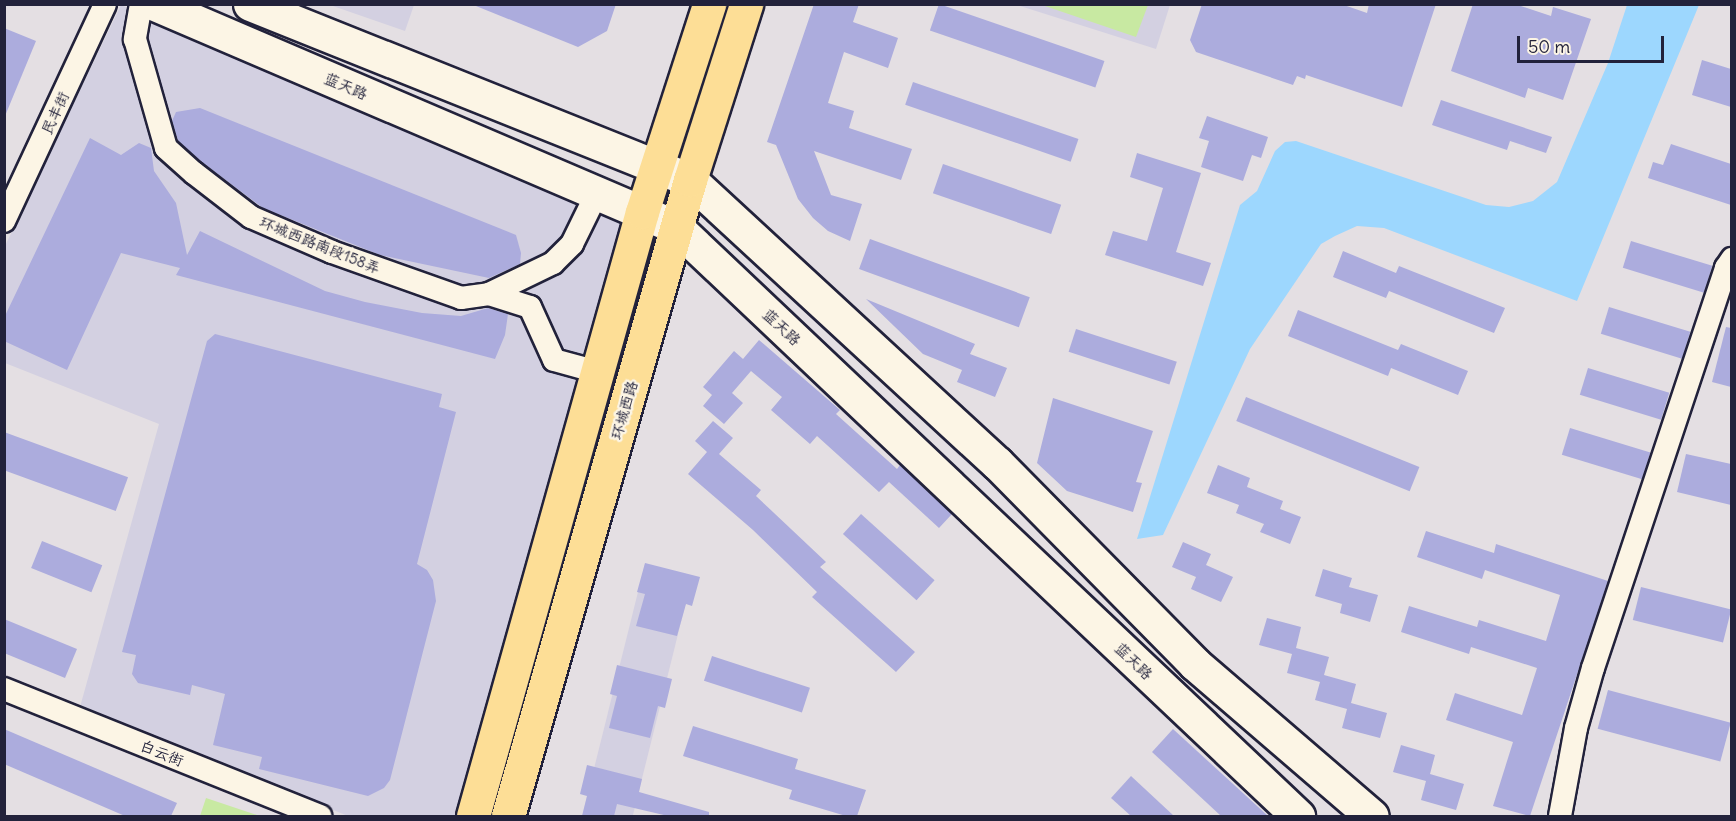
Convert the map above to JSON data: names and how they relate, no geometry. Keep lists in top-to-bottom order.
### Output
{
  "streets": {
    "main road": ["环城西路"],
    "street": [
      "蓝天路",
      "民丰街",
      "环城西路南段158弄",
      "白云街"
    ]
  },
  "crossings": [
    ["蓝天路", "环城西路南段158弄"],
    ["蓝天路", "环城西路"]
  ],
  "scale_bar": "50 m"
}
